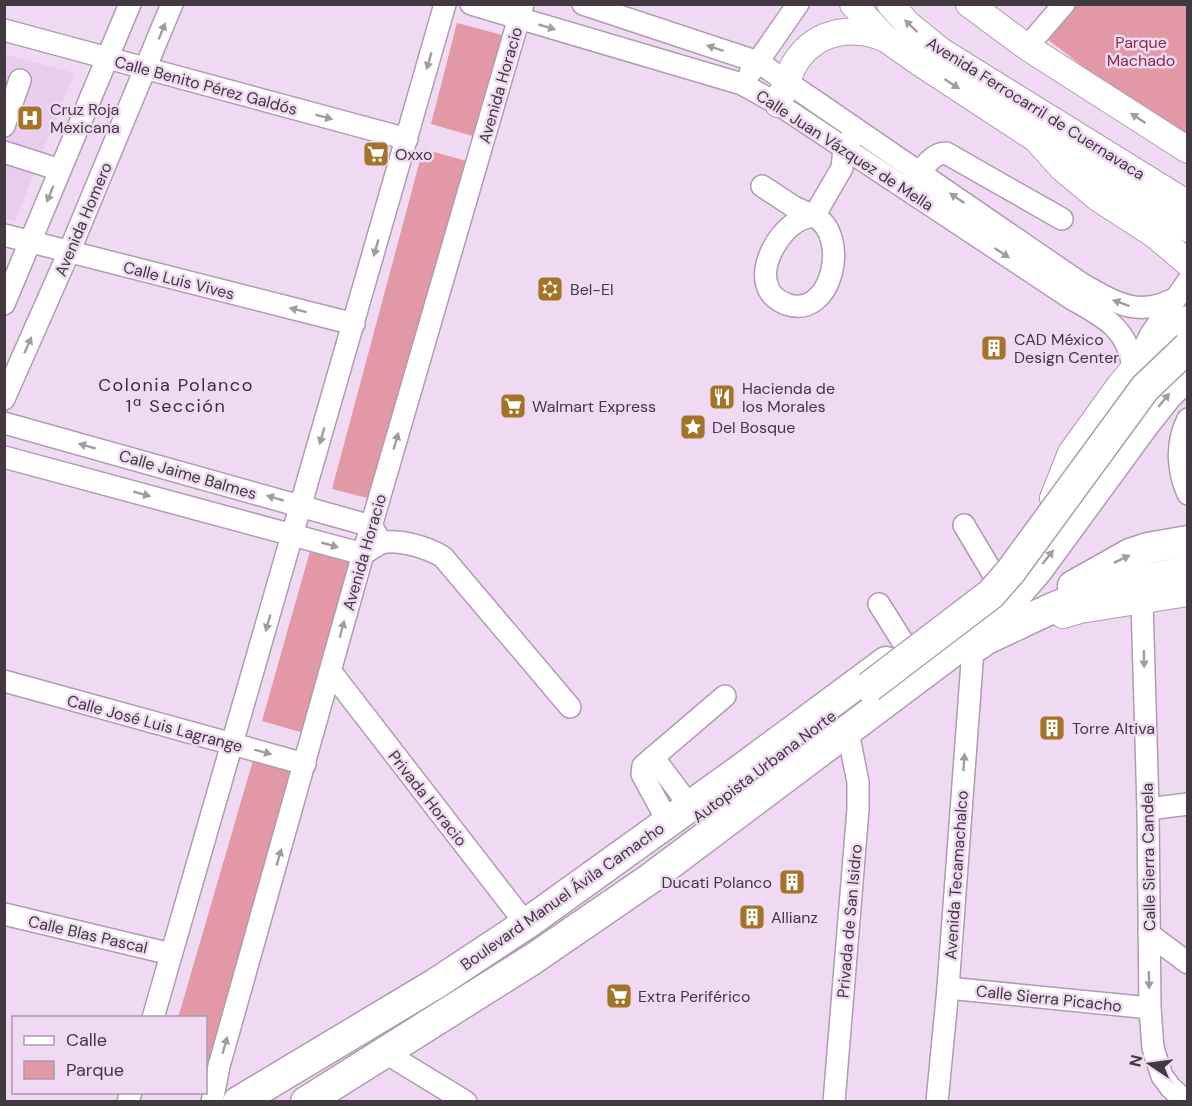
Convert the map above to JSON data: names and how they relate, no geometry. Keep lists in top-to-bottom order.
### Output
{
  "streets": {
    "highway": ["Autopista Urbana Norte", "Boulevard Manuel Ávila Camacho"],
    "main road": ["Avenida Ferrocarril de Cuernavaca"],
    "street": [
      "Calle Benito Pérez Galdós",
      "Avenida Horacio",
      "Calle Juan Vázquez de Mella",
      "Avenida Homero",
      "Calle Luis Vives",
      "Calle Jaime Balmes",
      "Calle José Luis Lagrange",
      "Privada Horacio",
      "Calle Sierra Candela",
      "Avenida Tecamachalco",
      "Privada de San Isidro",
      "Calle Blas Pascal",
      "Calle Sierra Picacho"
    ]
  },
  "crossings": [
    ["Calle Benito Pérez Galdós", "Avenida Homero"],
    ["Avenida Horacio", "Calle Juan Vázquez de Mella"],
    ["Avenida Horacio", "Calle Jaime Balmes"],
    ["Avenida Horacio", "Calle José Luis Lagrange"],
    ["Avenida Horacio", "Privada Horacio"],
    ["Calle Juan Vázquez de Mella", "Boulevard Manuel Ávila Camacho"],
    ["Avenida Homero", "Calle Luis Vives"],
    ["Autopista Urbana Norte", "Avenida Tecamachalco"],
    ["Autopista Urbana Norte", "Boulevard Manuel Ávila Camacho"],
    ["Privada Horacio", "Boulevard Manuel Ávila Camacho"],
    ["Calle Sierra Candela", "Calle Sierra Picacho"],
    ["Avenida Tecamachalco", "Calle Sierra Picacho"]
  ],
  "one_way": [
    "Calle Benito Pérez Galdós",
    "Calle Luis Vives",
    "Calle Sierra Candela",
    "Avenida Tecamachalco"
  ],
  "districts": ["Colonia Polanco 1ª Sección"],
  "parks": ["Parque Machado"],
  "places": {
    "hospital": ["Cruz Roja Mexicana"],
    "supermarket": ["Oxxo", "Walmart Express", "Extra Periférico"],
    "synagogue": ["Bel-El"],
    "building": [
      "CAD México Design Center",
      "Torre Altiva",
      "Ducati Polanco",
      "Allianz"
    ],
    "restaurant": ["Hacienda de los Morales"],
    "place": ["Del Bosque"]
  },
  "legend": ["Calle", "Parque"],
  "north": "left"
}
